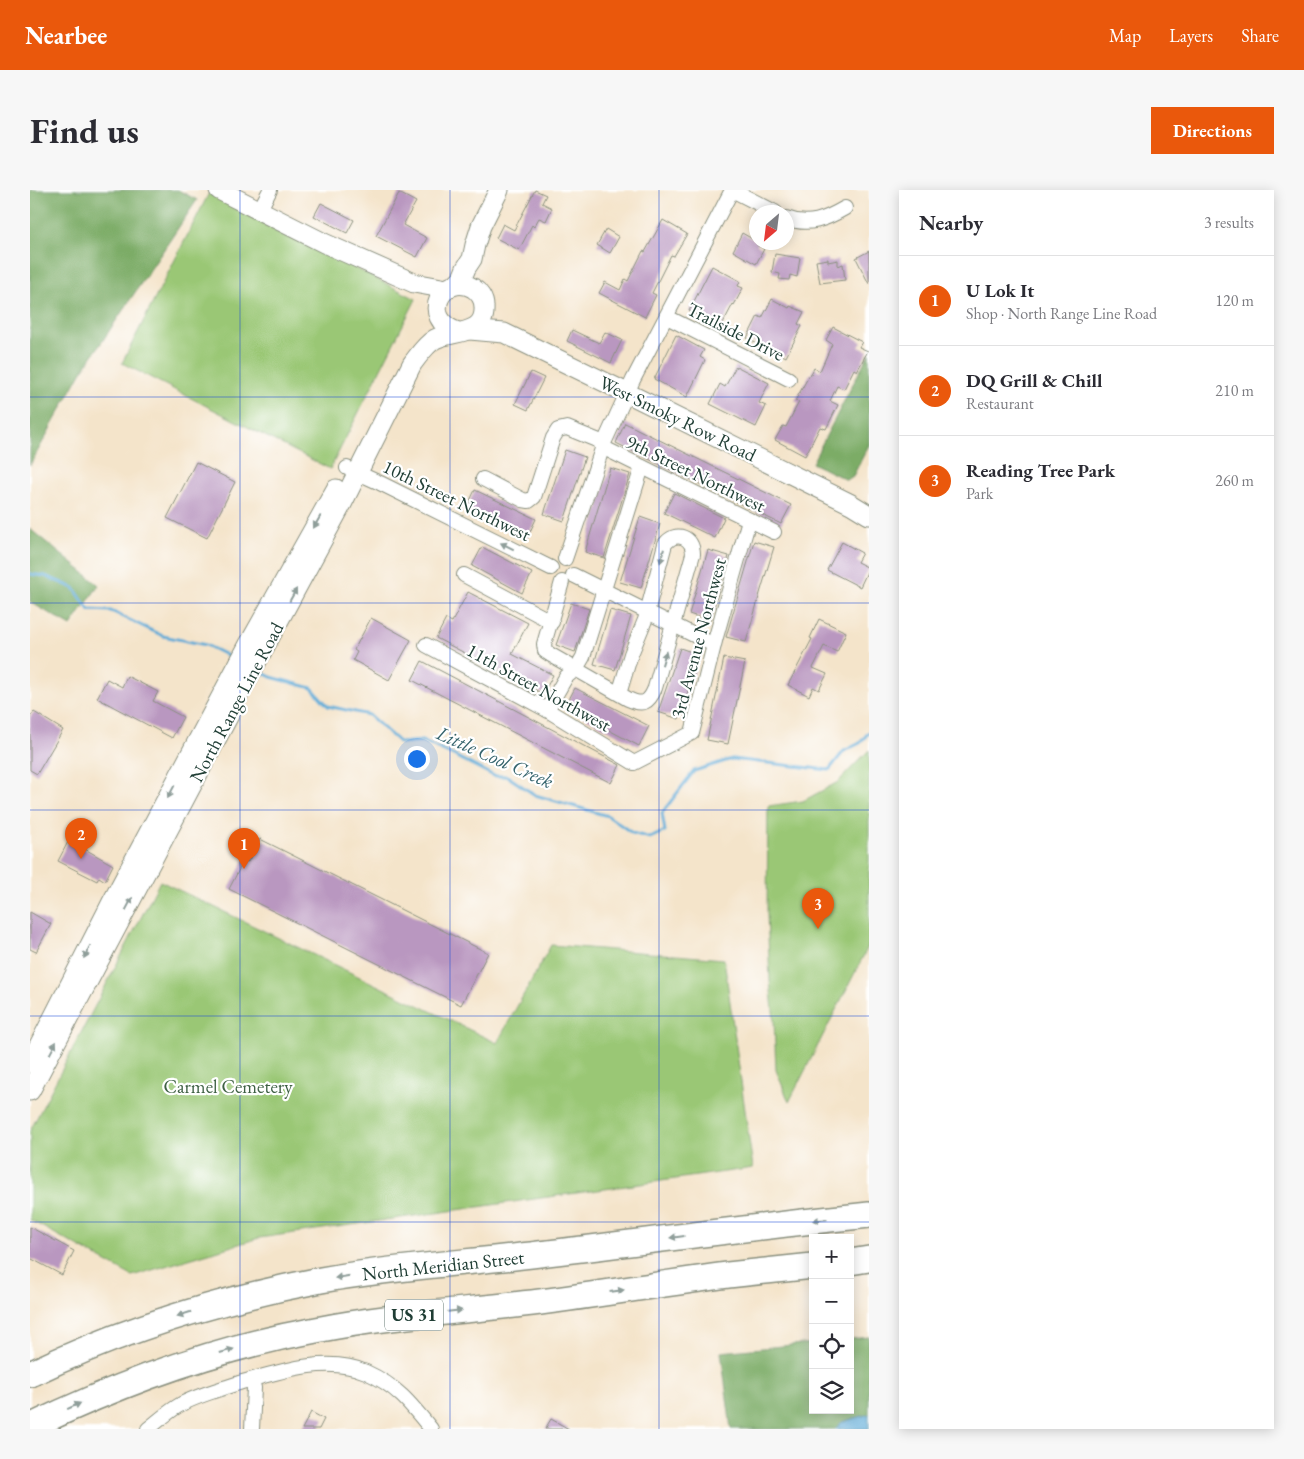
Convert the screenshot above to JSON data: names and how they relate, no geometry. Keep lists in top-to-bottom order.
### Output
{
  "streets": {
    "highway": ["North Meridian Street", "US 31"],
    "main road": ["West Smoky Row Road", "North Range Line Road"],
    "street": [
      "Trailside Drive",
      "9th Street Northwest",
      "10th Street Northwest",
      "3rd Avenue Northwest",
      "11th Street Northwest"
    ]
  },
  "crossings": [
    ["West Smoky Row Road", "North Range Line Road"],
    ["9th Street Northwest", "3rd Avenue Northwest"],
    ["10th Street Northwest", "North Range Line Road"],
    ["3rd Avenue Northwest", "11th Street Northwest"]
  ],
  "water": ["Little Cool Creek"],
  "parks": ["Carmel Cemetery"],
  "north": "bottom left",
  "page": {
    "header": "Nearbee",
    "nav": ["Map", "Layers", "Share"],
    "buttons": "Directions",
    "title": "Find us",
    "heading": ["Nearby", "3 results"],
    "list": [
      {
        "mark": "1",
        "name": "U Lok It",
        "note": "Shop · North Range Line Road",
        "value": "120 m"
      },
      {
        "mark": "2",
        "name": "DQ Grill & Chill",
        "note": "Restaurant",
        "value": "210 m"
      },
      {
        "mark": "3",
        "name": "Reading Tree Park",
        "note": "Park",
        "value": "260 m"
      }
    ],
    "pins": ["2", "1", "3"],
    "map_buttons": ["+", "−"]
  }
}
